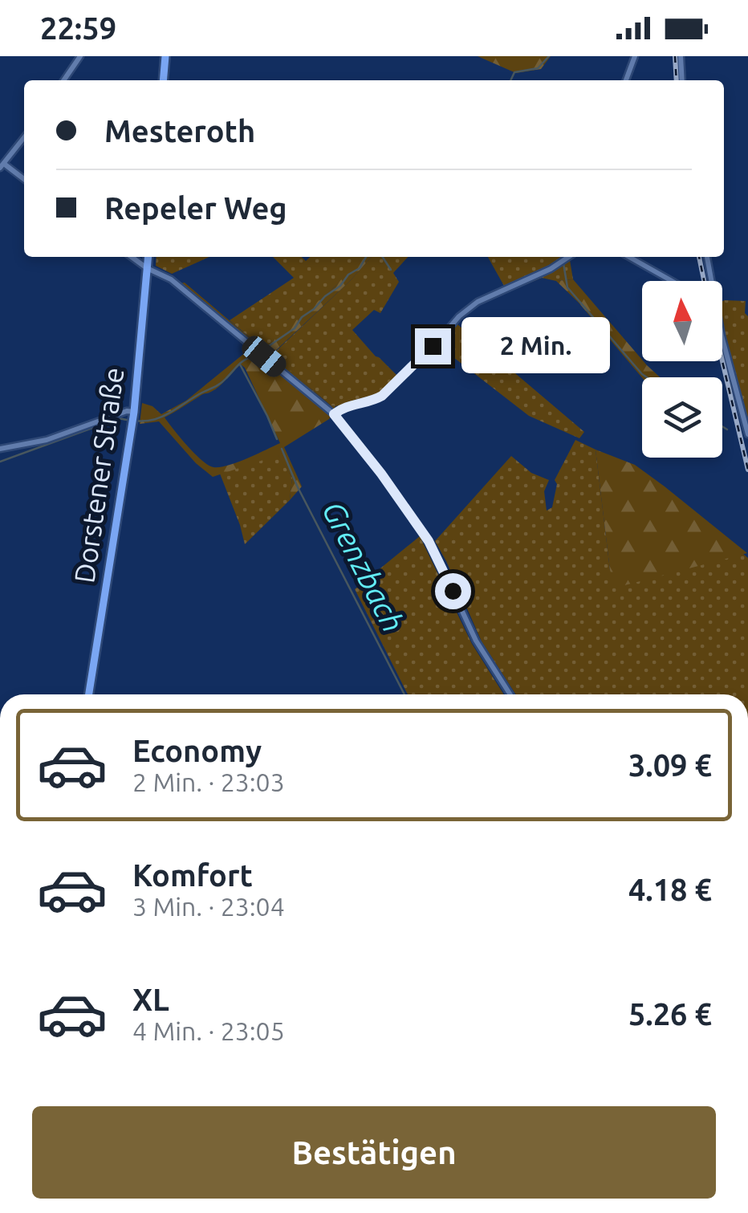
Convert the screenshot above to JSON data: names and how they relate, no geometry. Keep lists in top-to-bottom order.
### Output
{
  "streets": {
    "main road": ["Dorstener Straße"]
  },
  "water": ["Grenzbach"],
  "north": "top",
  "page": {
    "status": "22:59",
    "banner": ["Mesteroth", "Repeler Weg"],
    "bubble": "2 Min.",
    "list": [
      {
        "name": "Economy",
        "note": "2 Min. · 23:03",
        "value": "3.09 €"
      },
      {
        "name": "Komfort",
        "note": "3 Min. · 23:04",
        "value": "4.18 €"
      },
      {
        "name": "XL",
        "note": "4 Min. · 23:05",
        "value": "5.26 €"
      }
    ],
    "buttons": "Bestätigen"
  }
}
